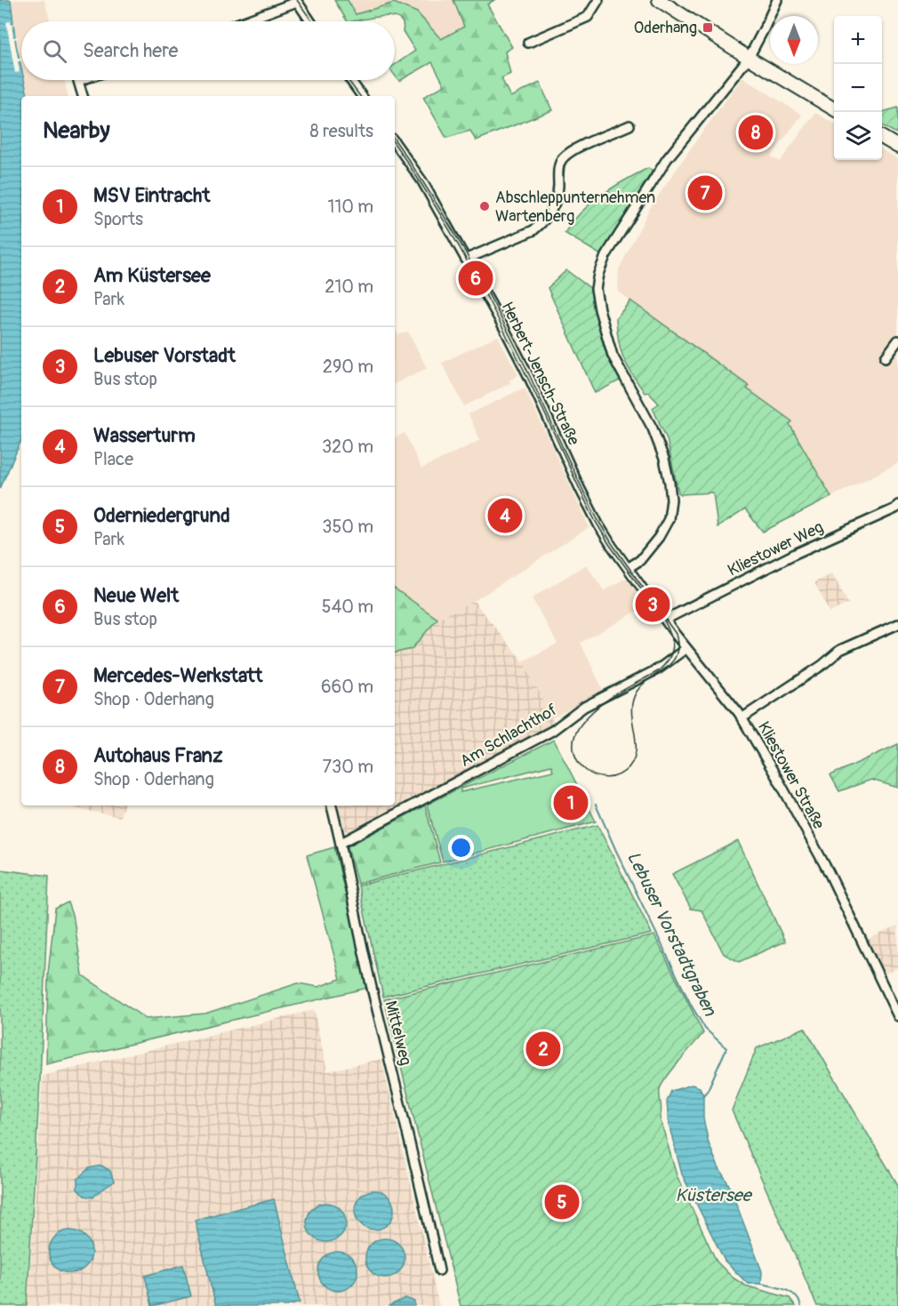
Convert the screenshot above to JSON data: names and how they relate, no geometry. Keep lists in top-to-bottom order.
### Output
{
  "streets": {
    "street": [
      "Herbert-Jensch-Straße",
      "Kliestower Weg",
      "Am Schlachthof",
      "Kliestower Straße",
      "Mittelweg"
    ]
  },
  "crossings": [
    ["Herbert-Jensch-Straße", "Kliestower Straße"],
    ["Kliestower Weg", "Kliestower Straße"],
    ["Am Schlachthof", "Kliestower Straße"],
    ["Am Schlachthof", "Mittelweg"]
  ],
  "water": ["Lebuser Vorstadtgraben", "Küstersee"],
  "places": {
    "transit": ["Oderhang"],
    "other": ["Abschleppunternehmen Wartenberg"]
  },
  "north": "bottom",
  "page": {
    "map_buttons": ["+", "−"],
    "search": "Search here",
    "heading": ["Nearby", "8 results"],
    "pins": [
      "8",
      "7",
      "6",
      "4",
      "3",
      "1",
      "2",
      "5"
    ],
    "list": [
      {
        "mark": "1",
        "name": "MSV Eintracht",
        "note": "Sports",
        "value": "110 m"
      },
      {
        "mark": "2",
        "name": "Am Küstersee",
        "note": "Park",
        "value": "210 m"
      },
      {
        "mark": "3",
        "name": "Lebuser Vorstadt",
        "note": "Bus stop",
        "value": "290 m"
      },
      {
        "mark": "4",
        "name": "Wasserturm",
        "note": "Place",
        "value": "320 m"
      },
      {
        "mark": "5",
        "name": "Oderniedergrund",
        "note": "Park",
        "value": "350 m"
      },
      {
        "mark": "6",
        "name": "Neue Welt",
        "note": "Bus stop",
        "value": "540 m"
      },
      {
        "mark": "7",
        "name": "Mercedes-Werkstatt",
        "note": "Shop · Oderhang",
        "value": "660 m"
      },
      {
        "mark": "8",
        "name": "Autohaus Franz",
        "note": "Shop · Oderhang",
        "value": "730 m"
      }
    ]
  }
}
